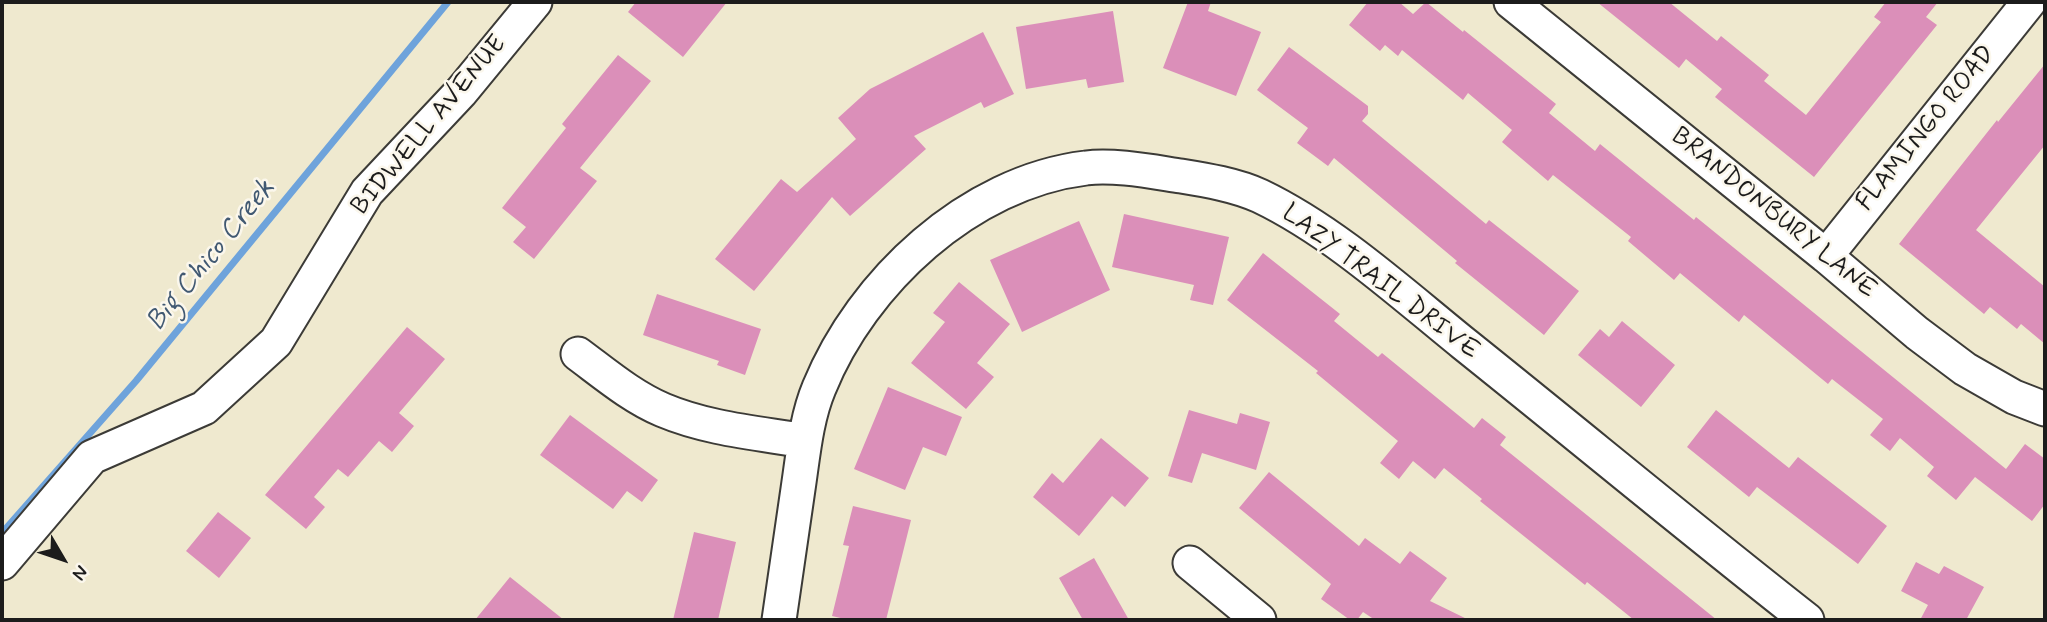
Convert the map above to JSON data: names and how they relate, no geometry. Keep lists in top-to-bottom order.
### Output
{
  "streets": {
    "street": [
      "BIDWELL AVENUE",
      "FLAMINGO ROAD",
      "BRANDONBURY LANE",
      "LAZY TRAIL DRIVE"
    ]
  },
  "crossings": [
    ["FLAMINGO ROAD", "BRANDONBURY LANE"]
  ],
  "water": ["Big Chico Creek"],
  "north": "bottom right"
}
